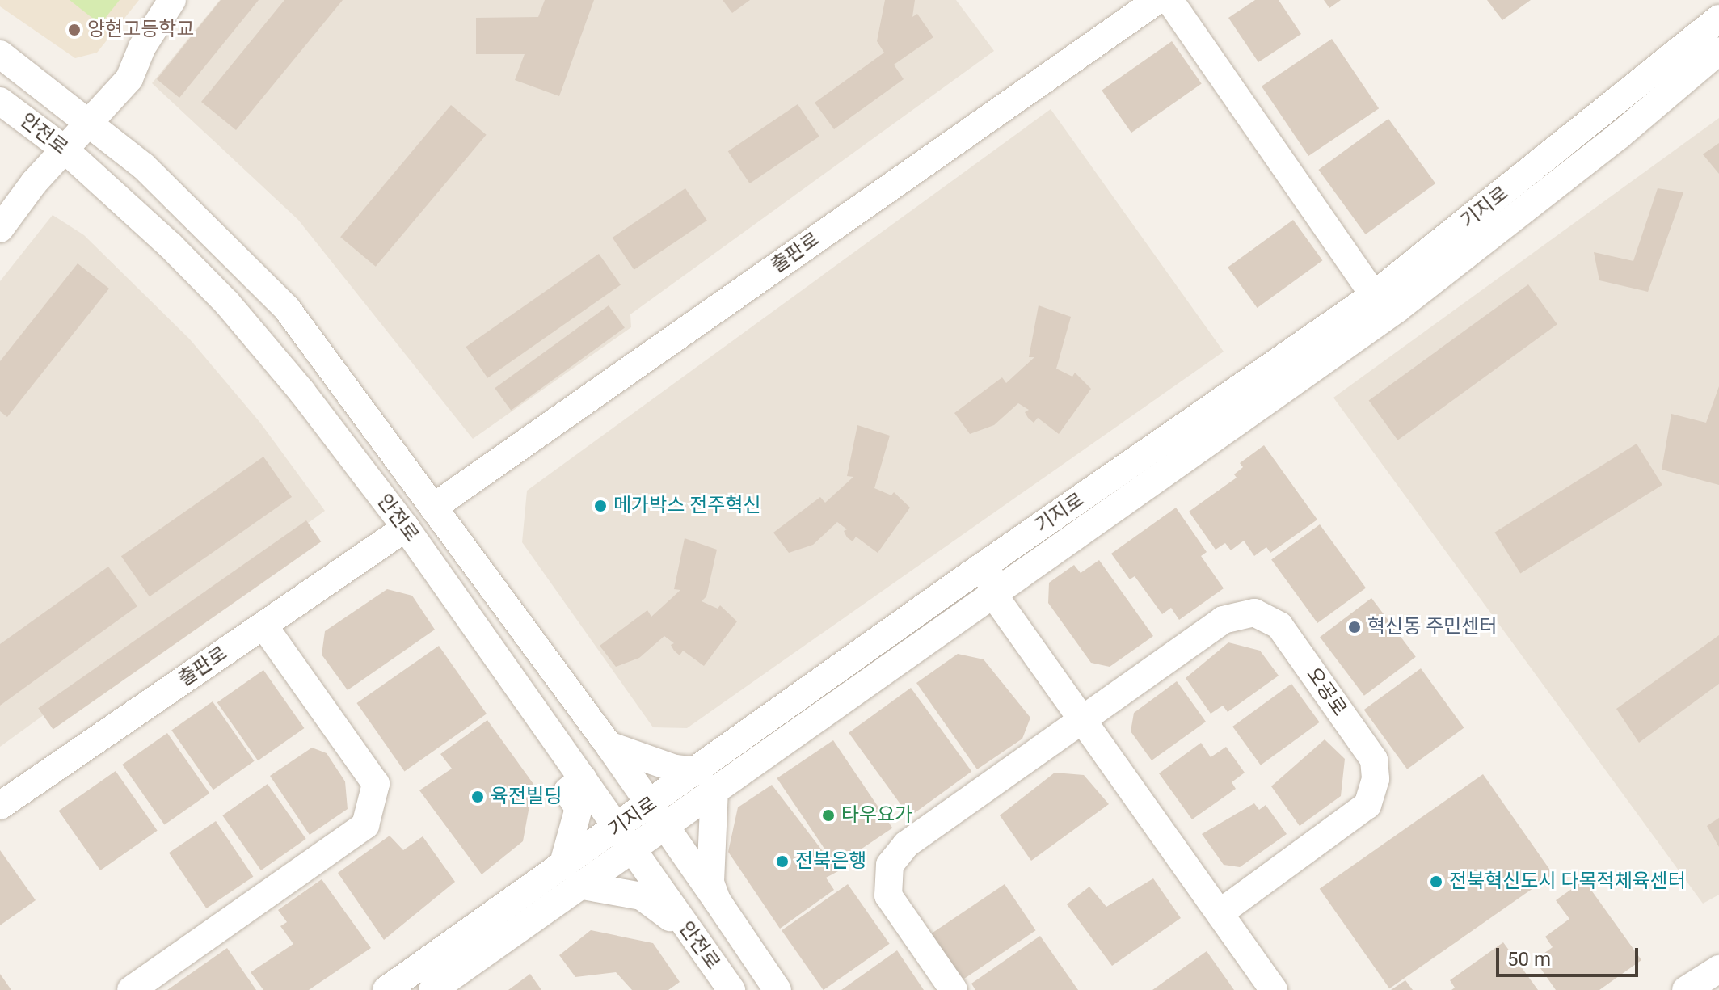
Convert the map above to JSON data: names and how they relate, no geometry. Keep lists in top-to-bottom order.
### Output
{
  "streets": {
    "street": [
      "안전로",
      "기지로",
      "출판로",
      "오공로"
    ]
  },
  "crossings": [
    ["안전로", "기지로"],
    ["안전로", "출판로"]
  ],
  "places": [
    "양현고등학교",
    "메가박스 전주혁신",
    "혁신동 주민센터",
    "육전빌딩",
    "타우요가",
    "전북은행",
    "전북혁신도시 다목적체육센터"
  ],
  "scale_bar": "50 m"
}
